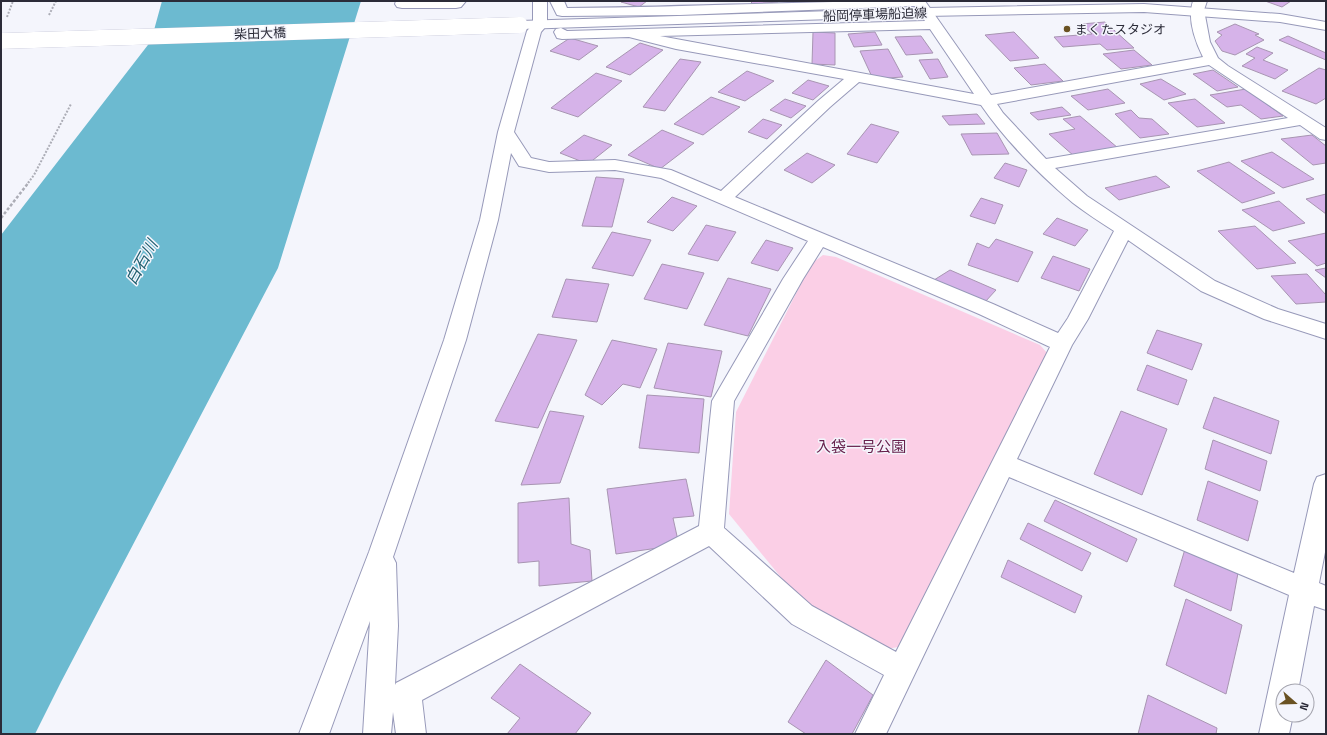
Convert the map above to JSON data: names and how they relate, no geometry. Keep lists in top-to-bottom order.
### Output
{
  "streets": {
    "street": ["船岡停車場船迫線", "柴田大橋"]
  },
  "crossings": [
    ["船岡停車場船迫線", "柴田大橋"]
  ],
  "water": ["白石川"],
  "parks": ["入袋一号公園"],
  "places": ["まくたスタジオ"],
  "north": "right"
}
